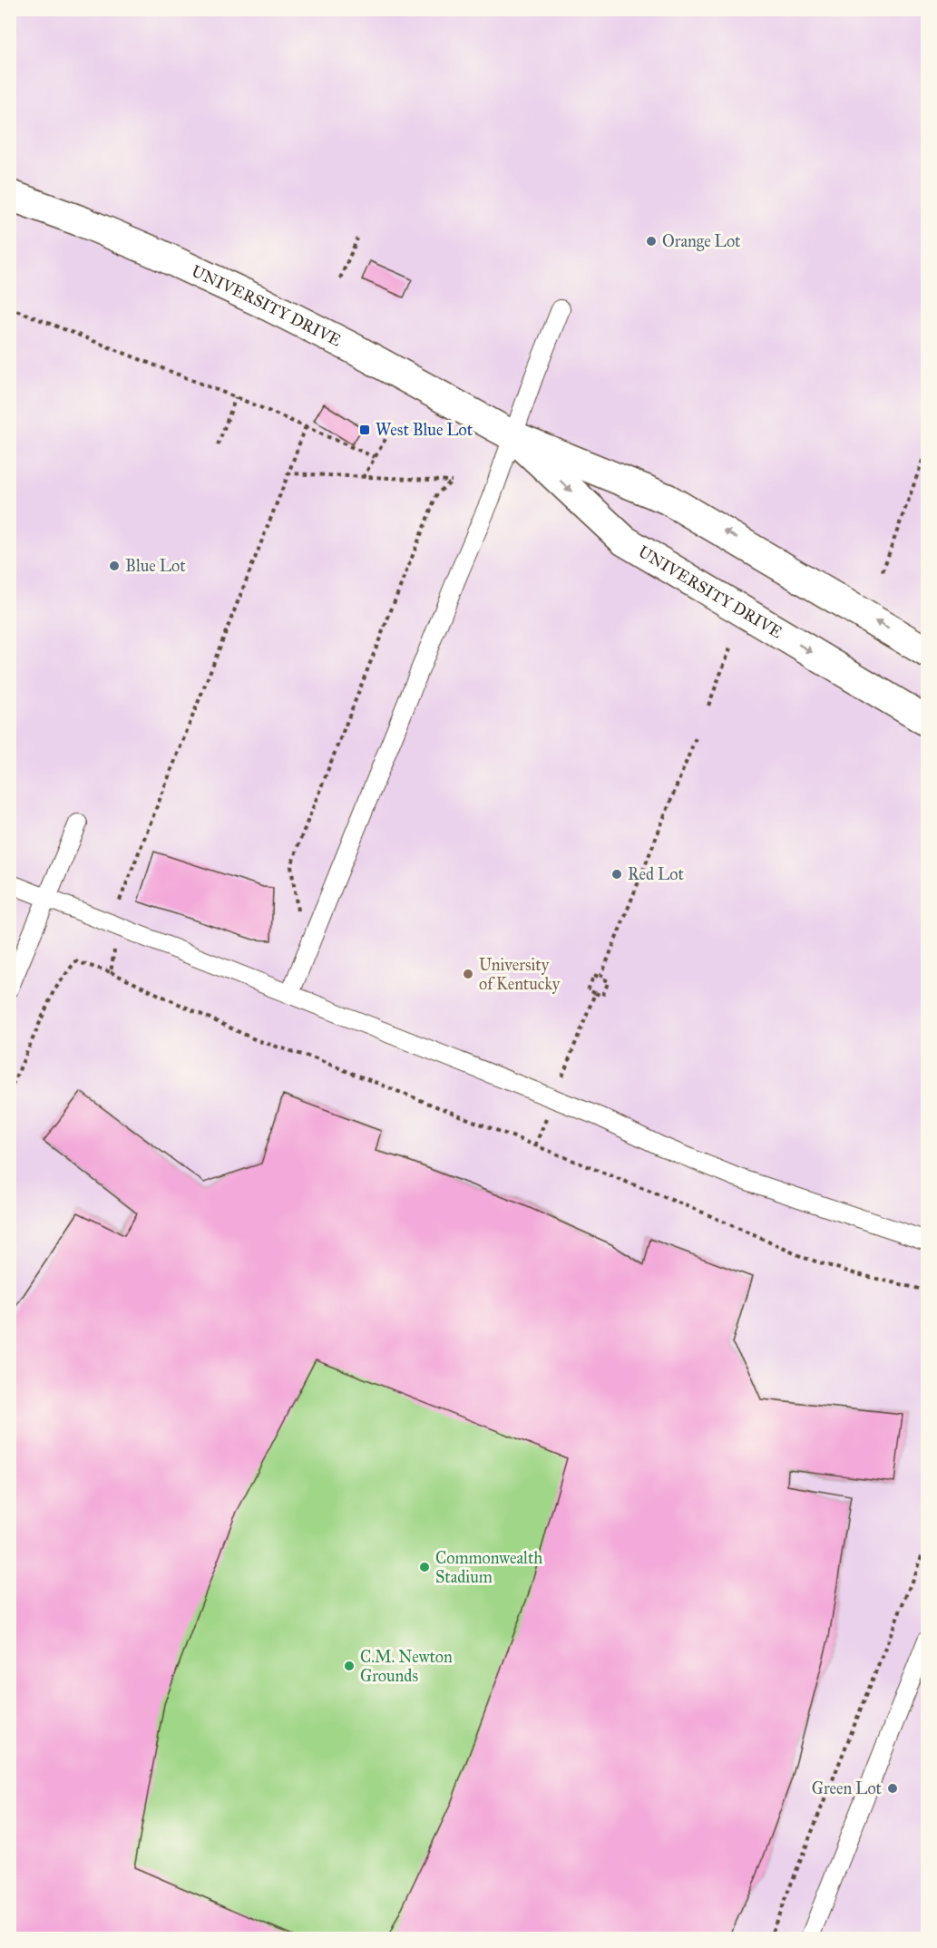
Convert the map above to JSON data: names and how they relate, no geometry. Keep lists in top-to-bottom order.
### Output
{
  "streets": {
    "street": ["UNIVERSITY DRIVE"]
  },
  "places": {
    "other": [
      "Orange Lot",
      "Blue Lot",
      "Red Lot",
      "University of Kentucky",
      "Commonwealth Stadium",
      "C.M. Newton Grounds",
      "Green Lot"
    ],
    "transit": ["West Blue Lot"]
  }
}
